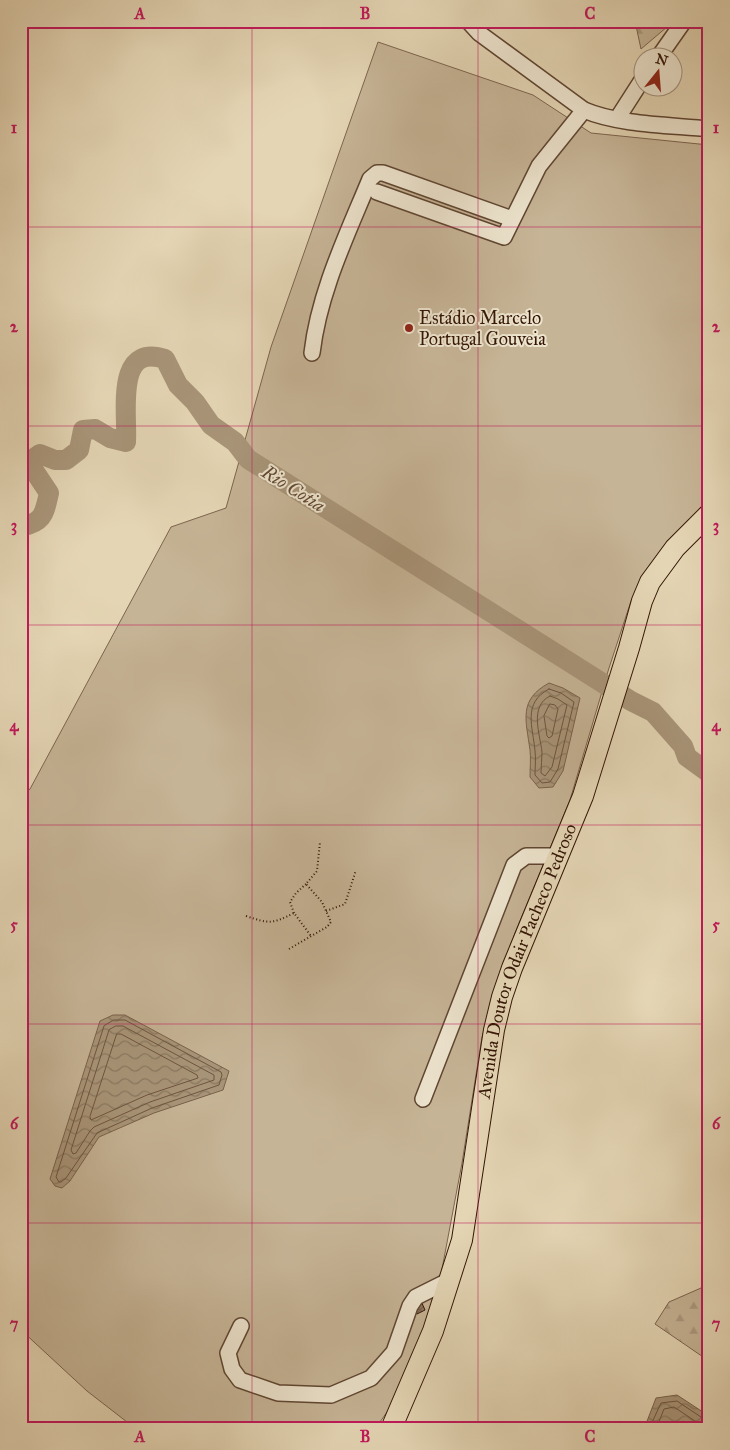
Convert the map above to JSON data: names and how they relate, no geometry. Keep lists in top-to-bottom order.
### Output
{
  "streets": {
    "main road": ["Avenida Doutor Odair Pacheco Pedroso"]
  },
  "water": ["Rio Cotia"],
  "places": ["Estádio Marcelo Portugal Gouveia"],
  "north": "top",
  "grid": {
    "columns": ["A", "B", "C"],
    "rows": [
      "1",
      "2",
      "3",
      "4",
      "5",
      "6",
      "7"
    ]
  }
}
